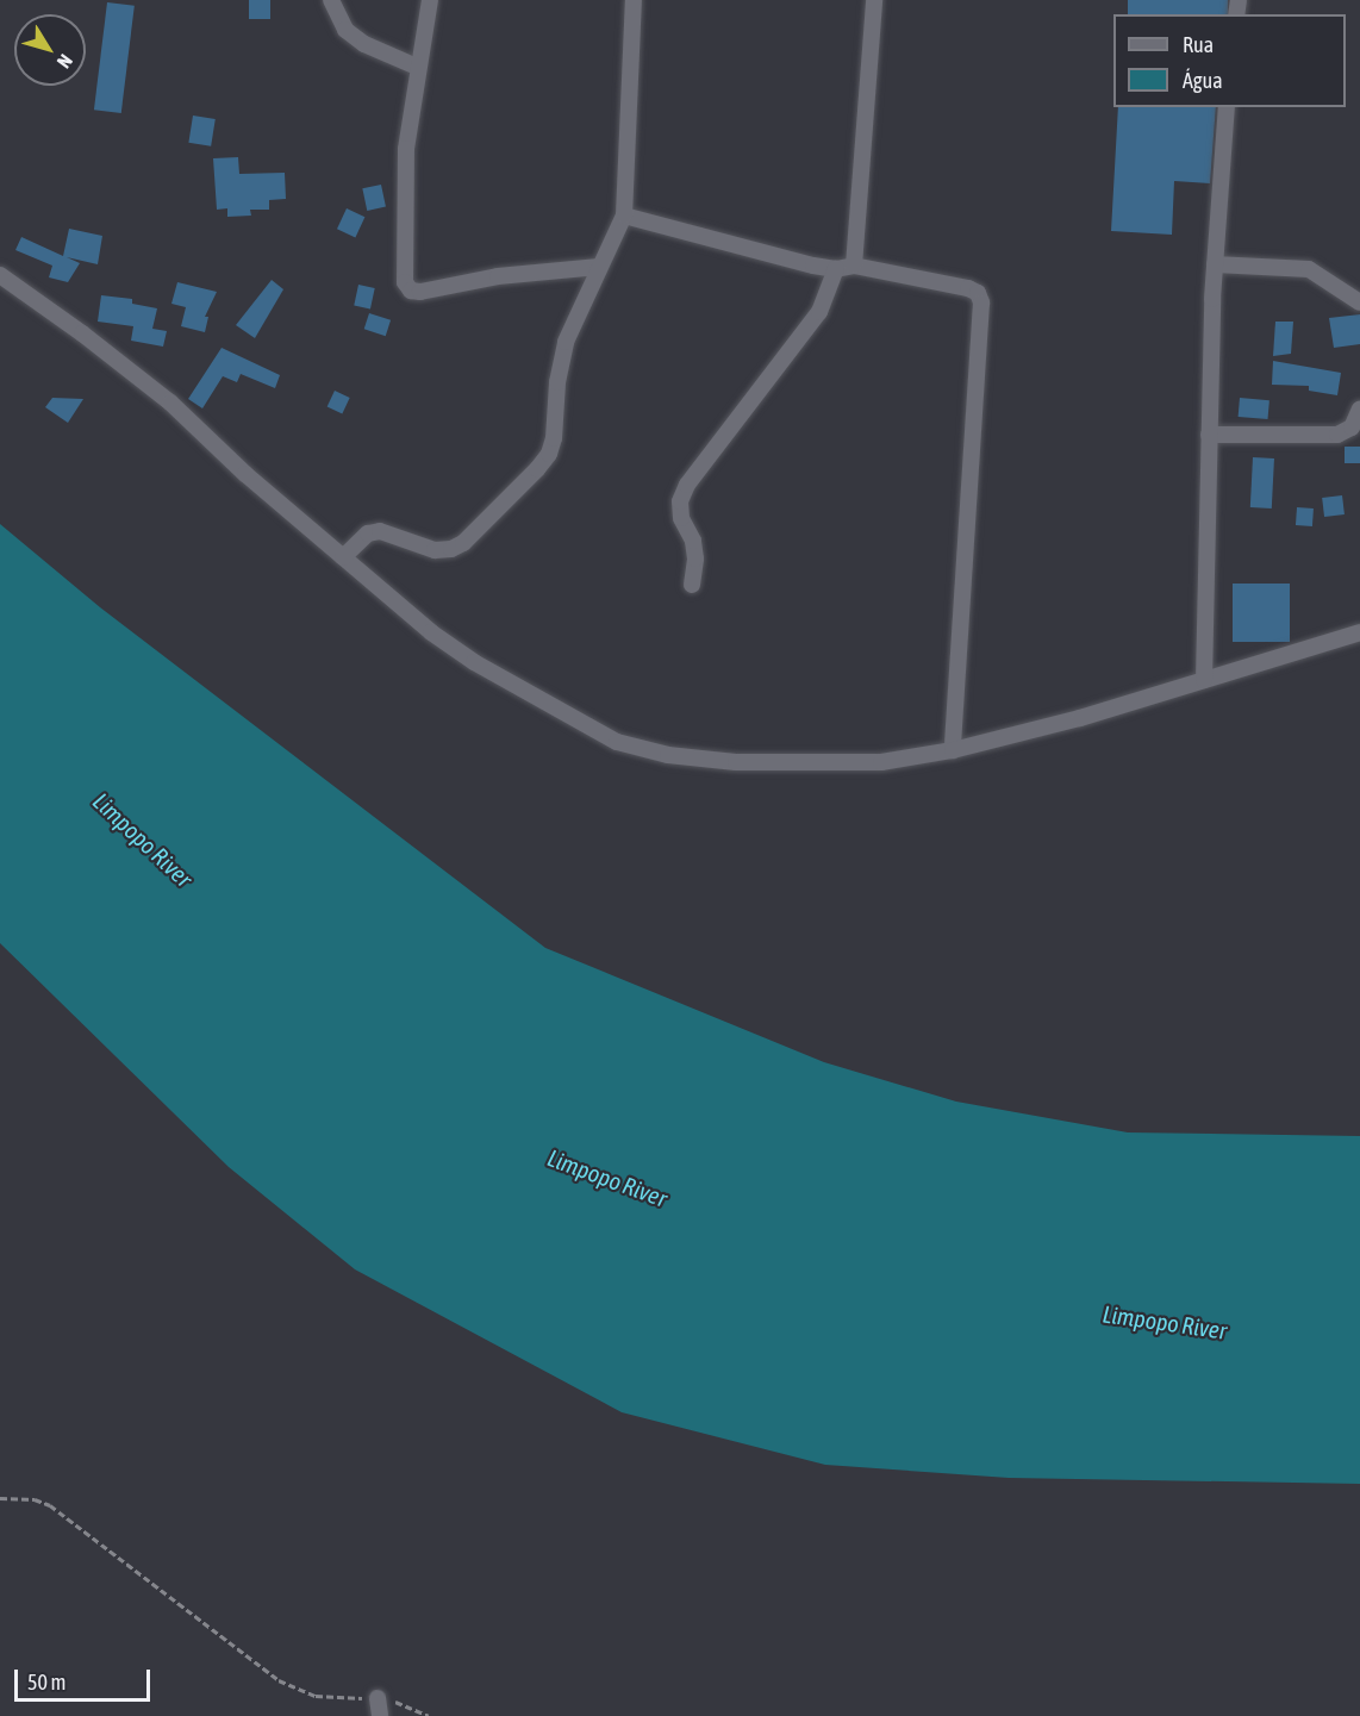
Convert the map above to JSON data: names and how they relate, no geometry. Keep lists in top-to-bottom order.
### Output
{
  "water": ["Limpopo River"],
  "legend": ["Rua", "Água"],
  "scale_bar": "50 m",
  "north": "bottom right"
}
